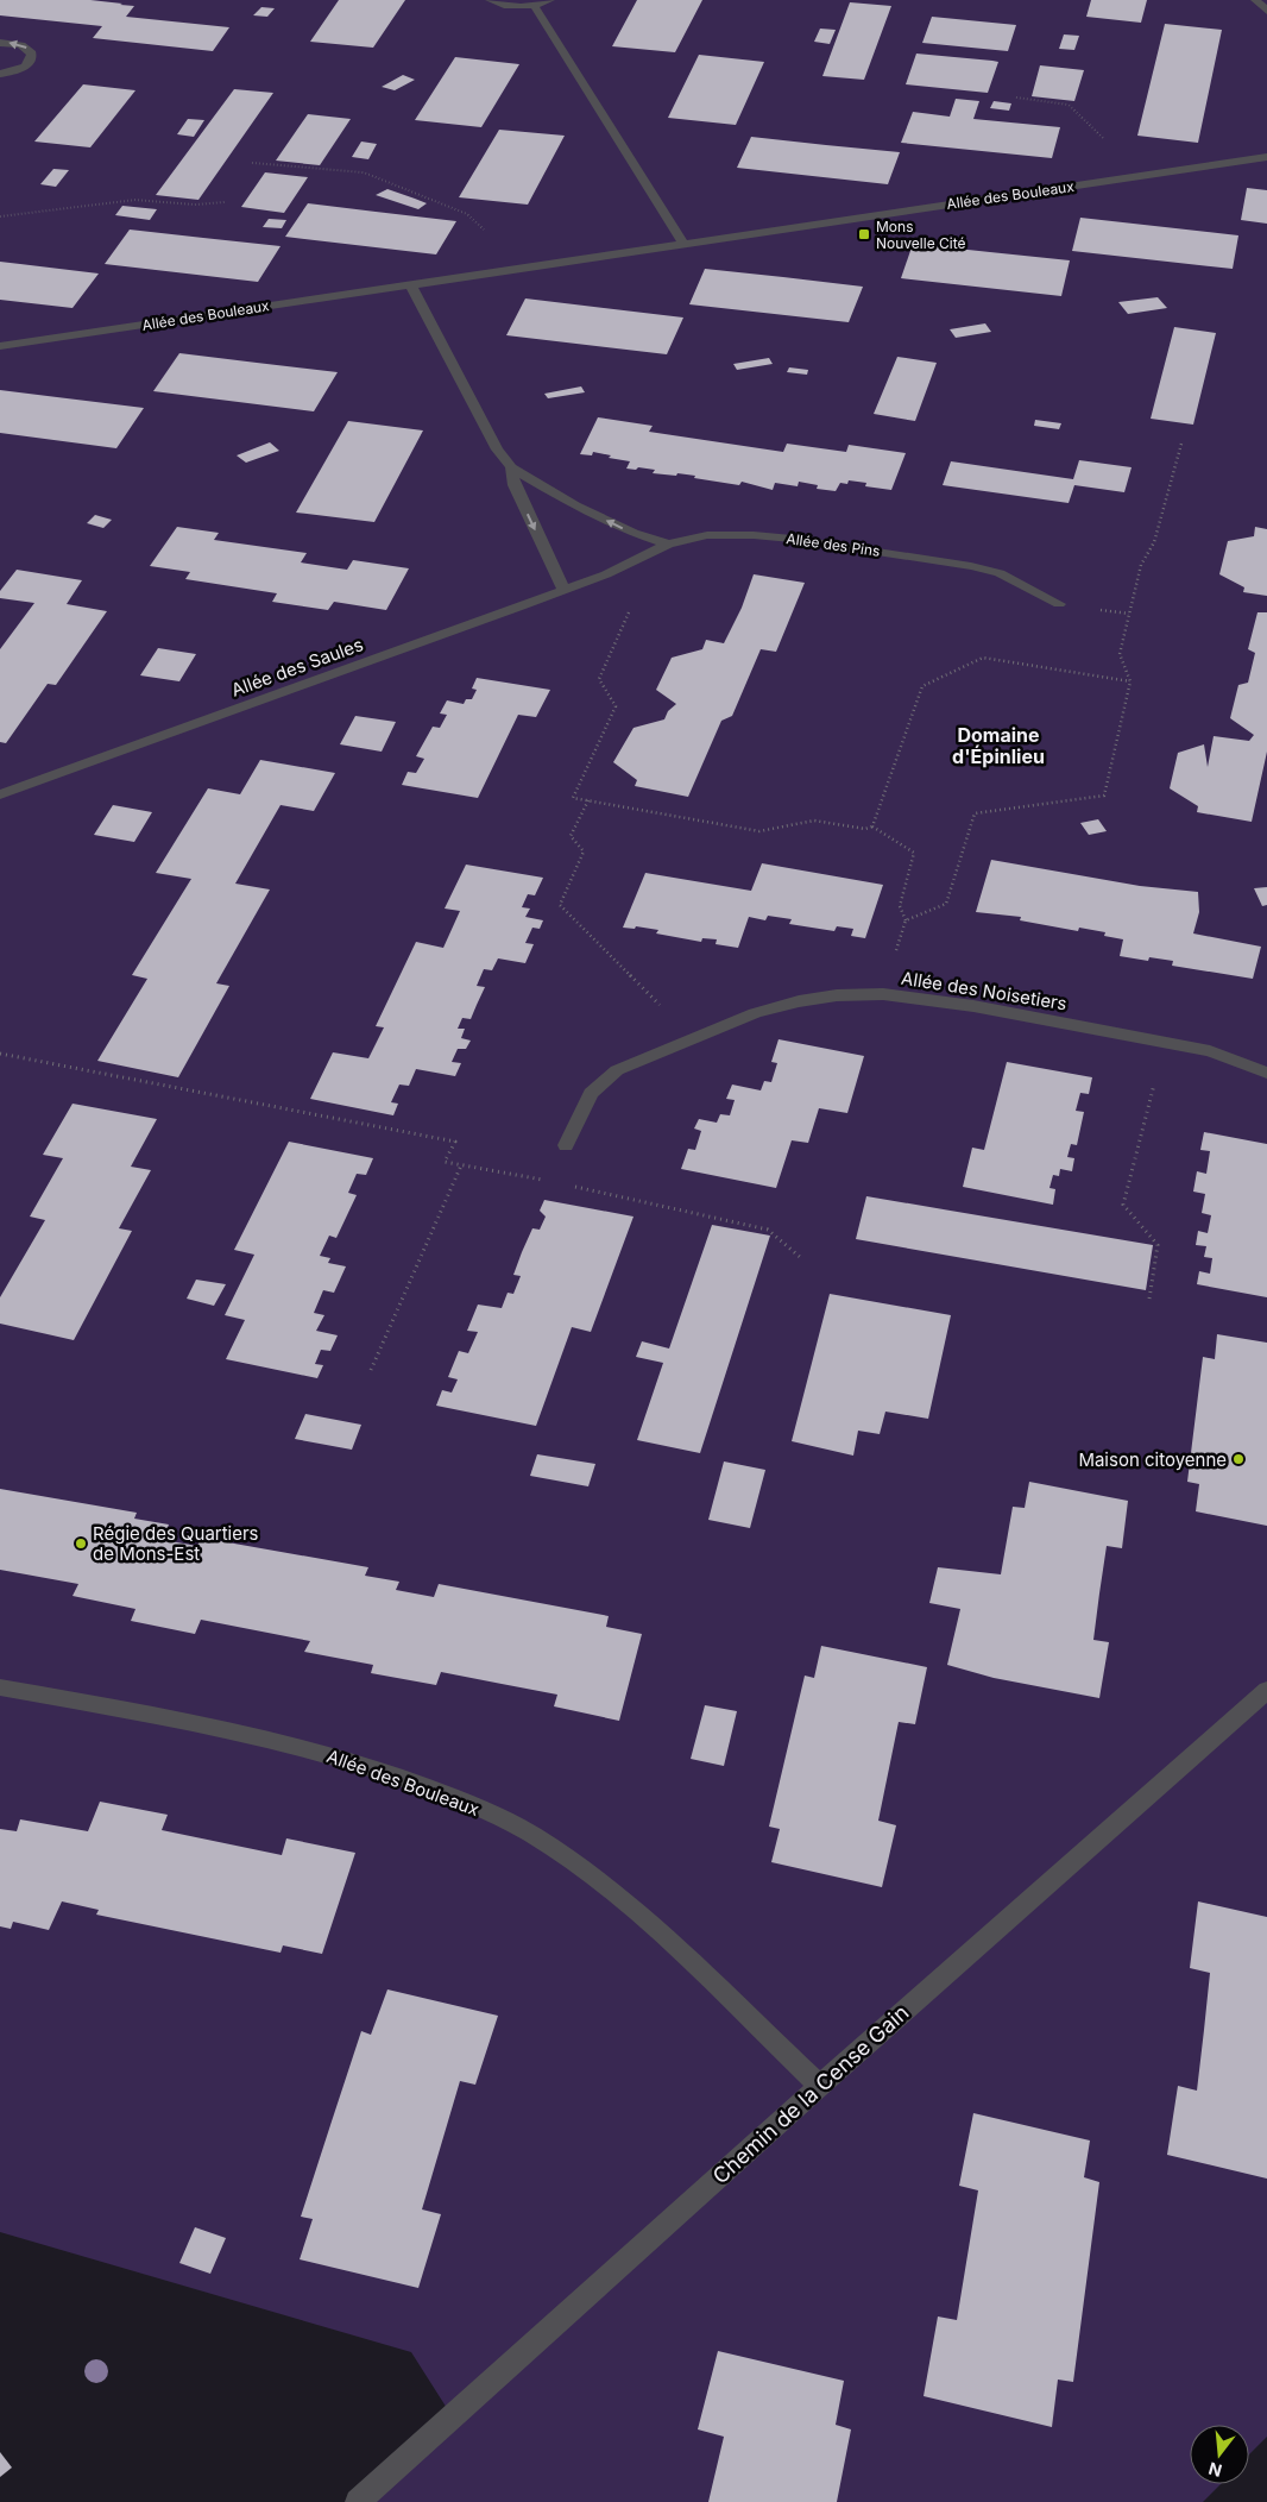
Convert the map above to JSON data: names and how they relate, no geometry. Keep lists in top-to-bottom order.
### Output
{
  "streets": {
    "street": [
      "Allée des Bouleaux",
      "Allée des Pins",
      "Allée des Saules",
      "Allée des Noisetiers",
      "Chemin de la Cense Gain"
    ]
  },
  "crossings": [
    ["Allée des Bouleaux", "Chemin de la Cense Gain"],
    ["Allée des Pins", "Allée des Saules"]
  ],
  "districts": ["Domaine d'Épinlieu"],
  "places": {
    "transit": ["Mons Nouvelle Cité"],
    "other": ["Maison citoyenne", "Régie des Quartiers de Mons-Est"]
  },
  "north": "bottom"
}
